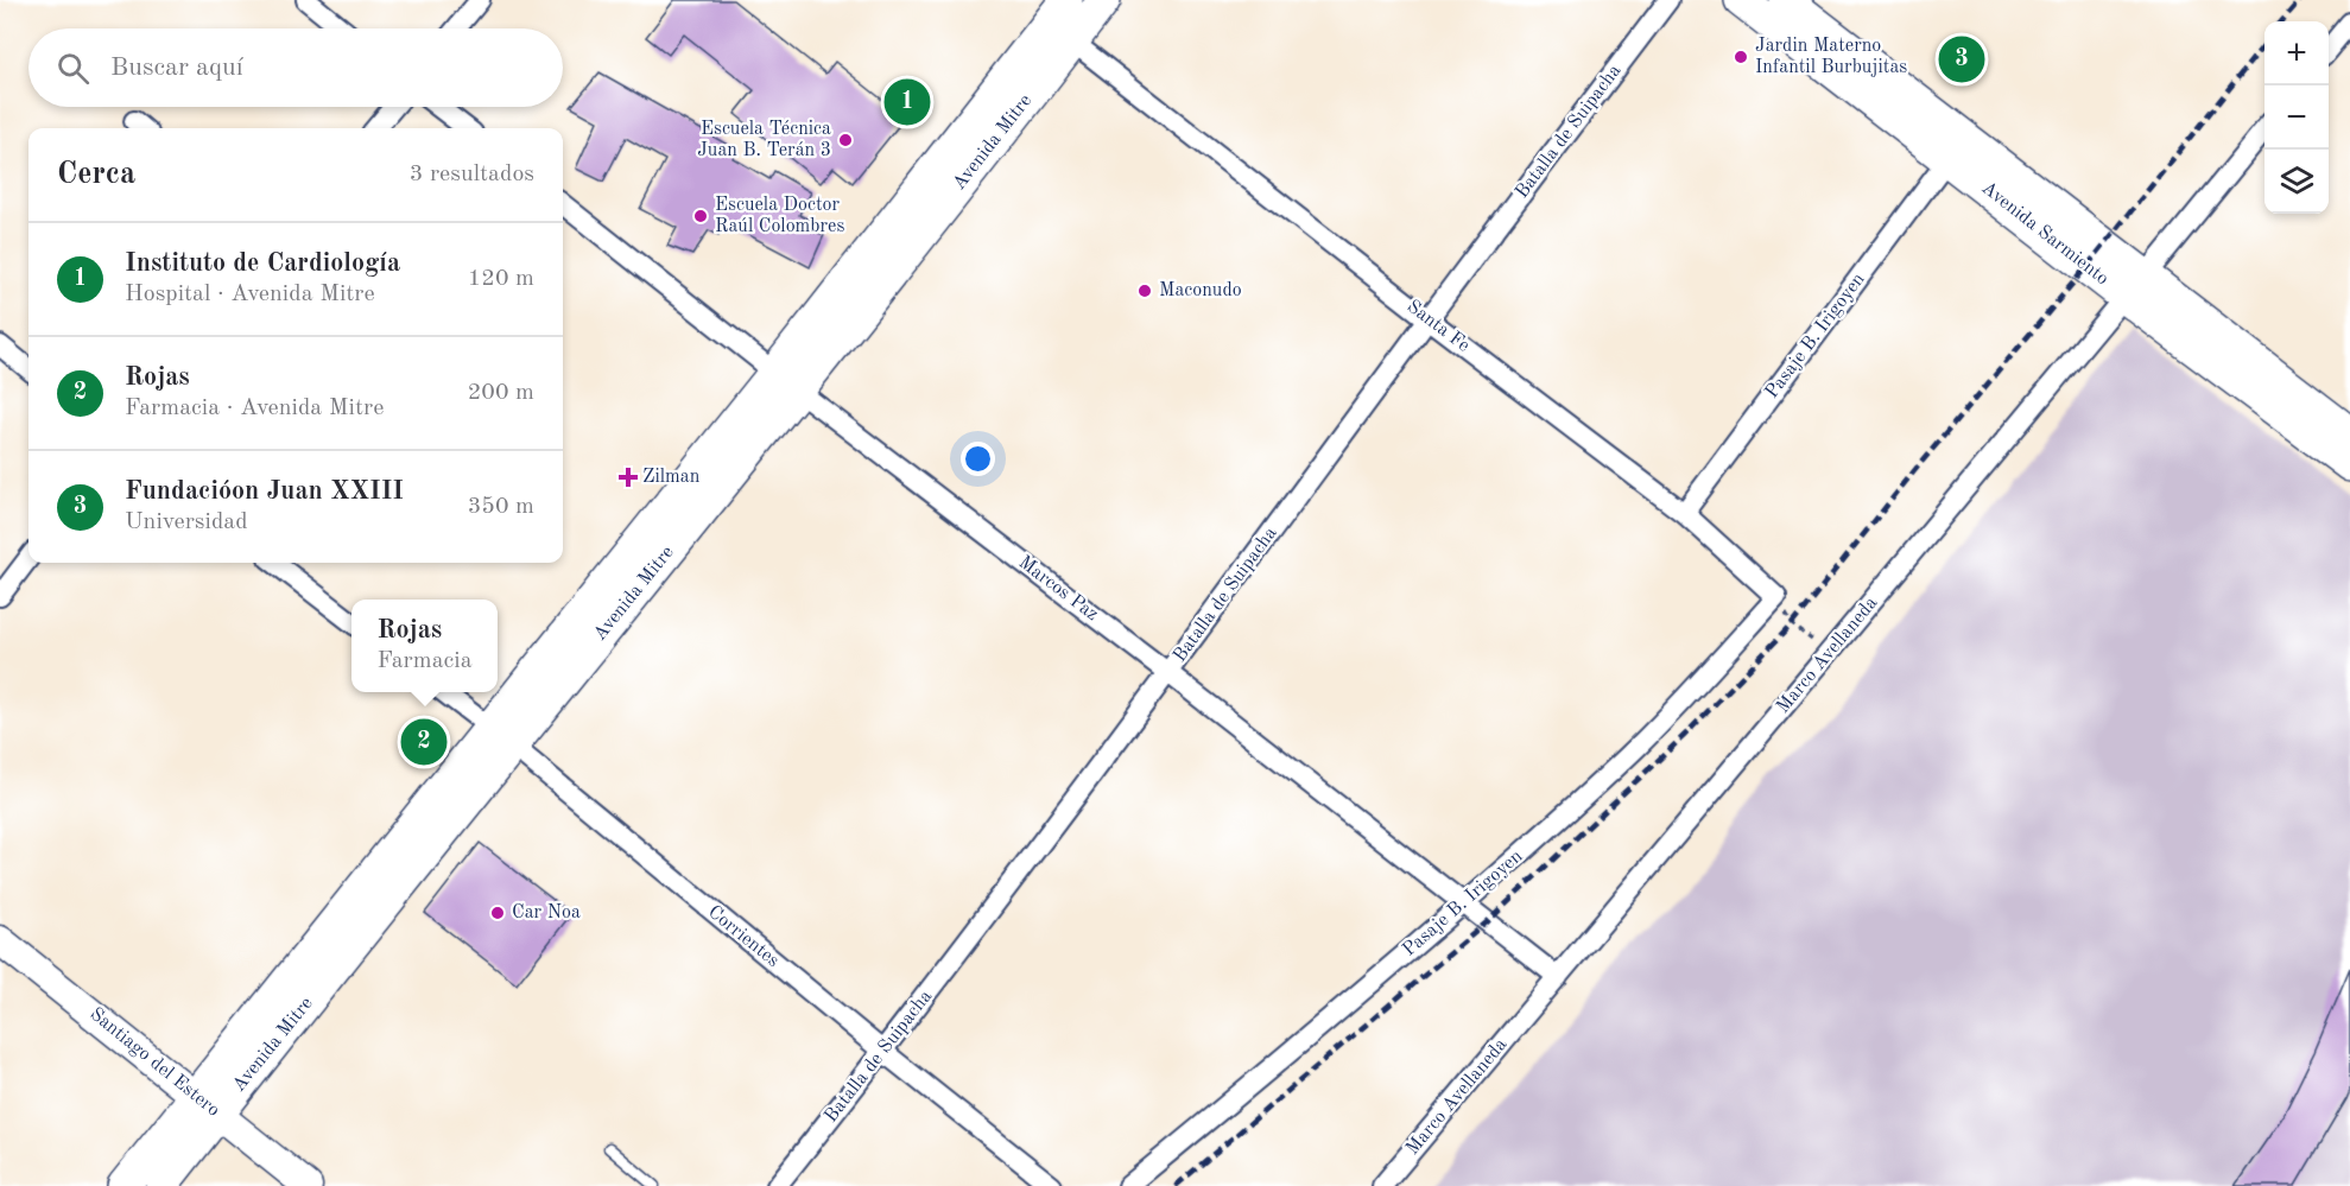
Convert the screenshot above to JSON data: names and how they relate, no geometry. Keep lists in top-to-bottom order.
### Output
{
  "streets": {
    "main road": ["Avenida Mitre", "Avenida Sarmiento"],
    "street": [
      "Batalla de Suipacha",
      "Santa Fe",
      "Pasaje B. Irigoyen",
      "Marcos Paz",
      "Marco Avellaneda",
      "Corrientes",
      "Santiago del Estero"
    ]
  },
  "crossings": [
    ["Batalla de Suipacha", "Santa Fe"],
    ["Batalla de Suipacha", "Marcos Paz"],
    ["Batalla de Suipacha", "Corrientes"],
    ["Avenida Mitre", "Santa Fe"],
    ["Avenida Mitre", "Marcos Paz"],
    ["Avenida Mitre", "Corrientes"],
    ["Avenida Mitre", "Santiago del Estero"],
    ["Avenida Sarmiento", "Pasaje B. Irigoyen"],
    ["Avenida Sarmiento", "Marco Avellaneda"],
    ["Santa Fe", "Pasaje B. Irigoyen"],
    ["Pasaje B. Irigoyen", "Marcos Paz"],
    ["Marcos Paz", "Marco Avellaneda"]
  ],
  "places": {
    "other": [
      "Jardin Materno Infantil Burbujitas",
      "Escuela Técnica Juan B. Terán 3",
      "Escuela Doctor Raúl Colombres",
      "Maconudo",
      "Car Noa"
    ],
    "health": ["Zilman"]
  },
  "page": {
    "map_buttons": ["+", "−"],
    "search": "Buscar aquí",
    "pins": ["3", "1", "2"],
    "heading": ["Cerca", "3 resultados"],
    "list": [
      {
        "mark": "1",
        "name": "Instituto de Cardiología",
        "note": "Hospital · Avenida Mitre",
        "value": "120 m"
      },
      {
        "mark": "2",
        "name": "Rojas",
        "note": "Farmacia · Avenida Mitre",
        "value": "200 m"
      },
      {
        "mark": "3",
        "name": "Fundacióon Juan XXIII",
        "note": "Universidad",
        "value": "350 m"
      }
    ],
    "popup": ["Rojas", "Farmacia"]
  }
}
